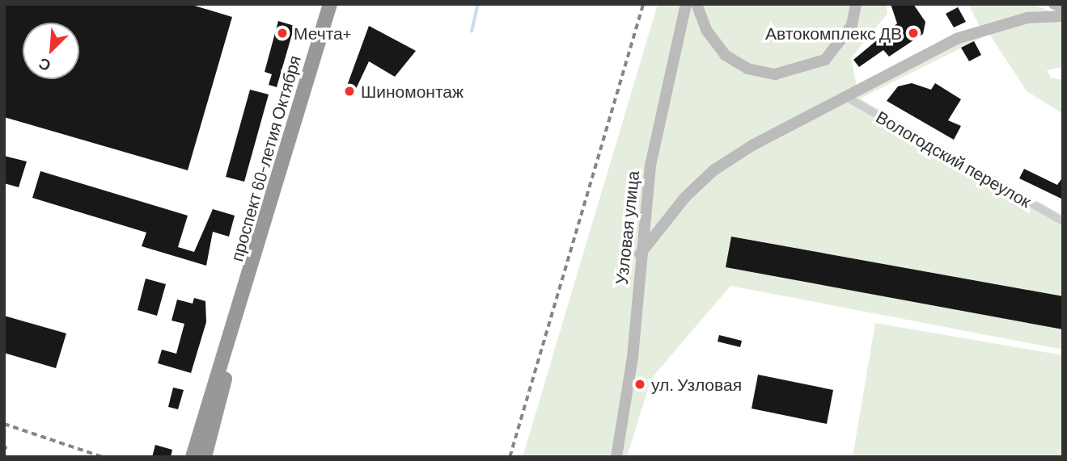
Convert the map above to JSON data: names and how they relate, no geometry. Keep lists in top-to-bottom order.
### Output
{
  "streets": {
    "highway": ["проспект 60-летия Октября"],
    "street": ["Вологодский переулок", "Узловая улица"]
  },
  "places": [
    "Мечта+",
    "Автокомплекс ДВ",
    "Шиномонтаж",
    "ул. Узловая"
  ],
  "north": "bottom left"
}
